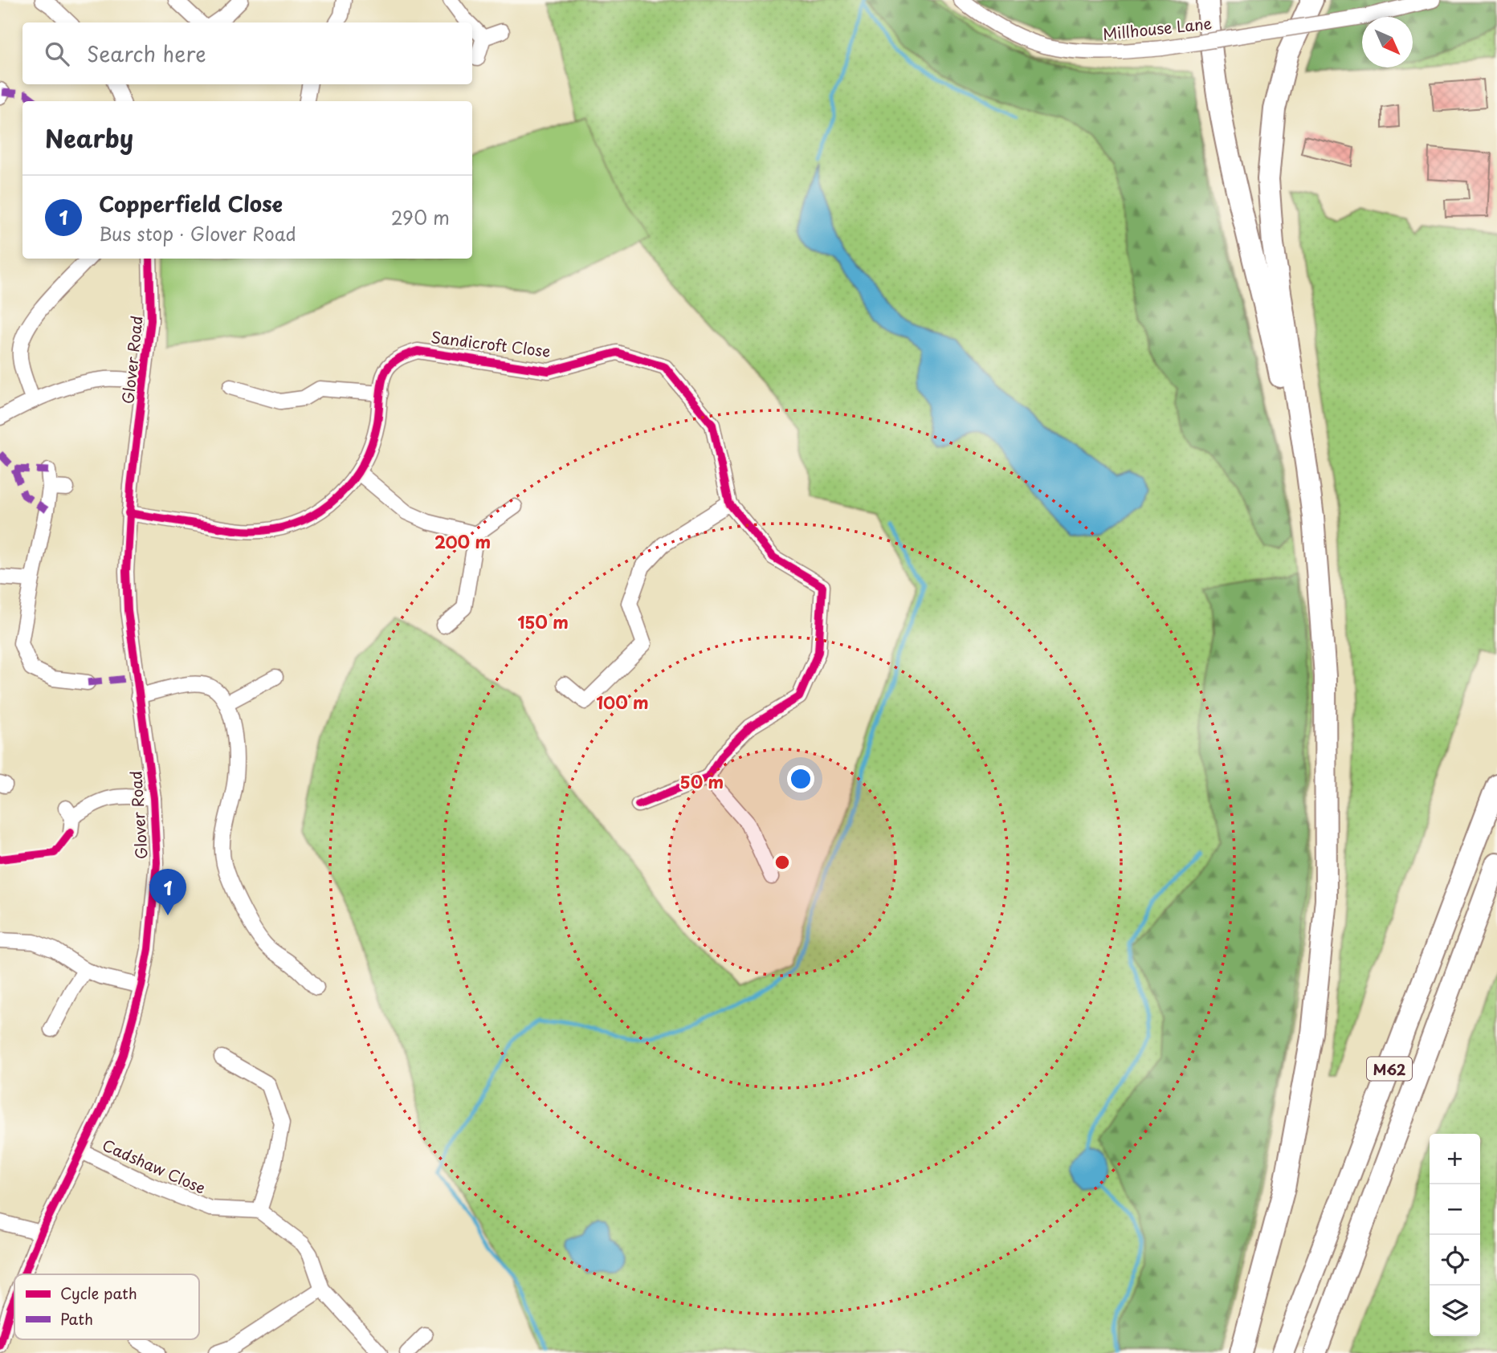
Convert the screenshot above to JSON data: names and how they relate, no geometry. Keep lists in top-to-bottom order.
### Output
{
  "streets": {
    "highway": ["M62"],
    "street": [
      "Millhouse Lane",
      "Sandicroft Close",
      "Glover Road",
      "Cadshaw Close"
    ]
  },
  "crossings": [
    ["Sandicroft Close", "Glover Road"],
    ["Glover Road", "Cadshaw Close"]
  ],
  "legend": ["Cycle path", "Path"],
  "north": "bottom right",
  "page": {
    "search": "Search here",
    "heading": "Nearby",
    "list": [
      {
        "mark": "1",
        "name": "Copperfield Close",
        "note": "Bus stop · Glover Road",
        "value": "290 m"
      }
    ],
    "pins": "1",
    "map_buttons": ["+", "−"]
  },
  "rings": [
    "200 m",
    "150 m",
    "100 m",
    "50 m"
  ]
}
